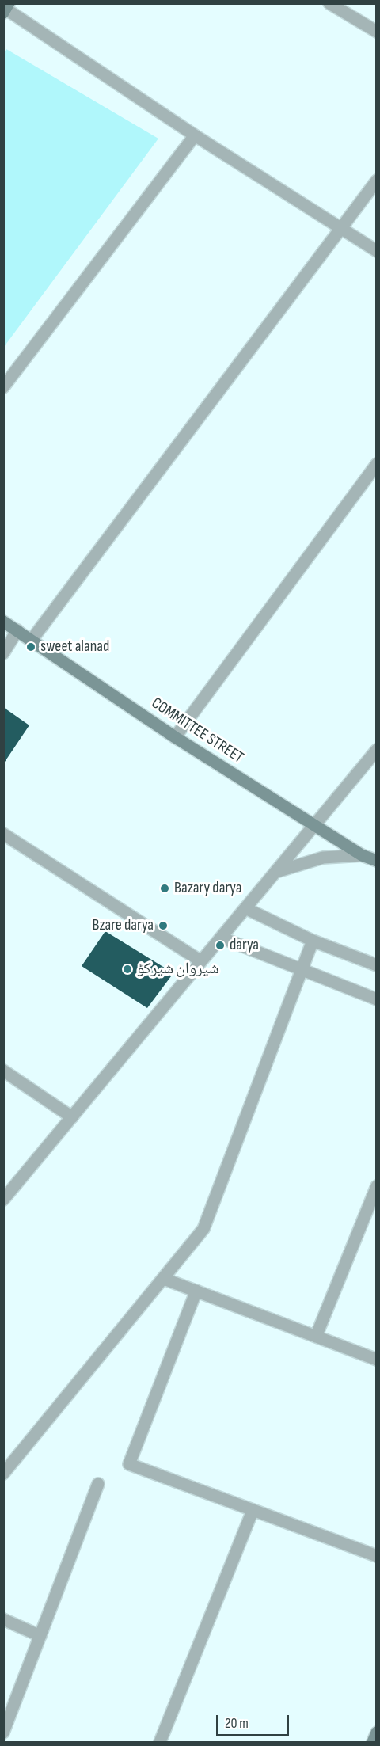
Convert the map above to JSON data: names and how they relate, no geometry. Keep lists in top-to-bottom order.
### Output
{
  "streets": {
    "main road": ["COMMITTEE STREET"]
  },
  "places": [
    "sweet alanad",
    "Bazary darya",
    "Bzare darya",
    "darya",
    "شيروان شيركؤ"
  ],
  "scale_bar": "20 m"
}
